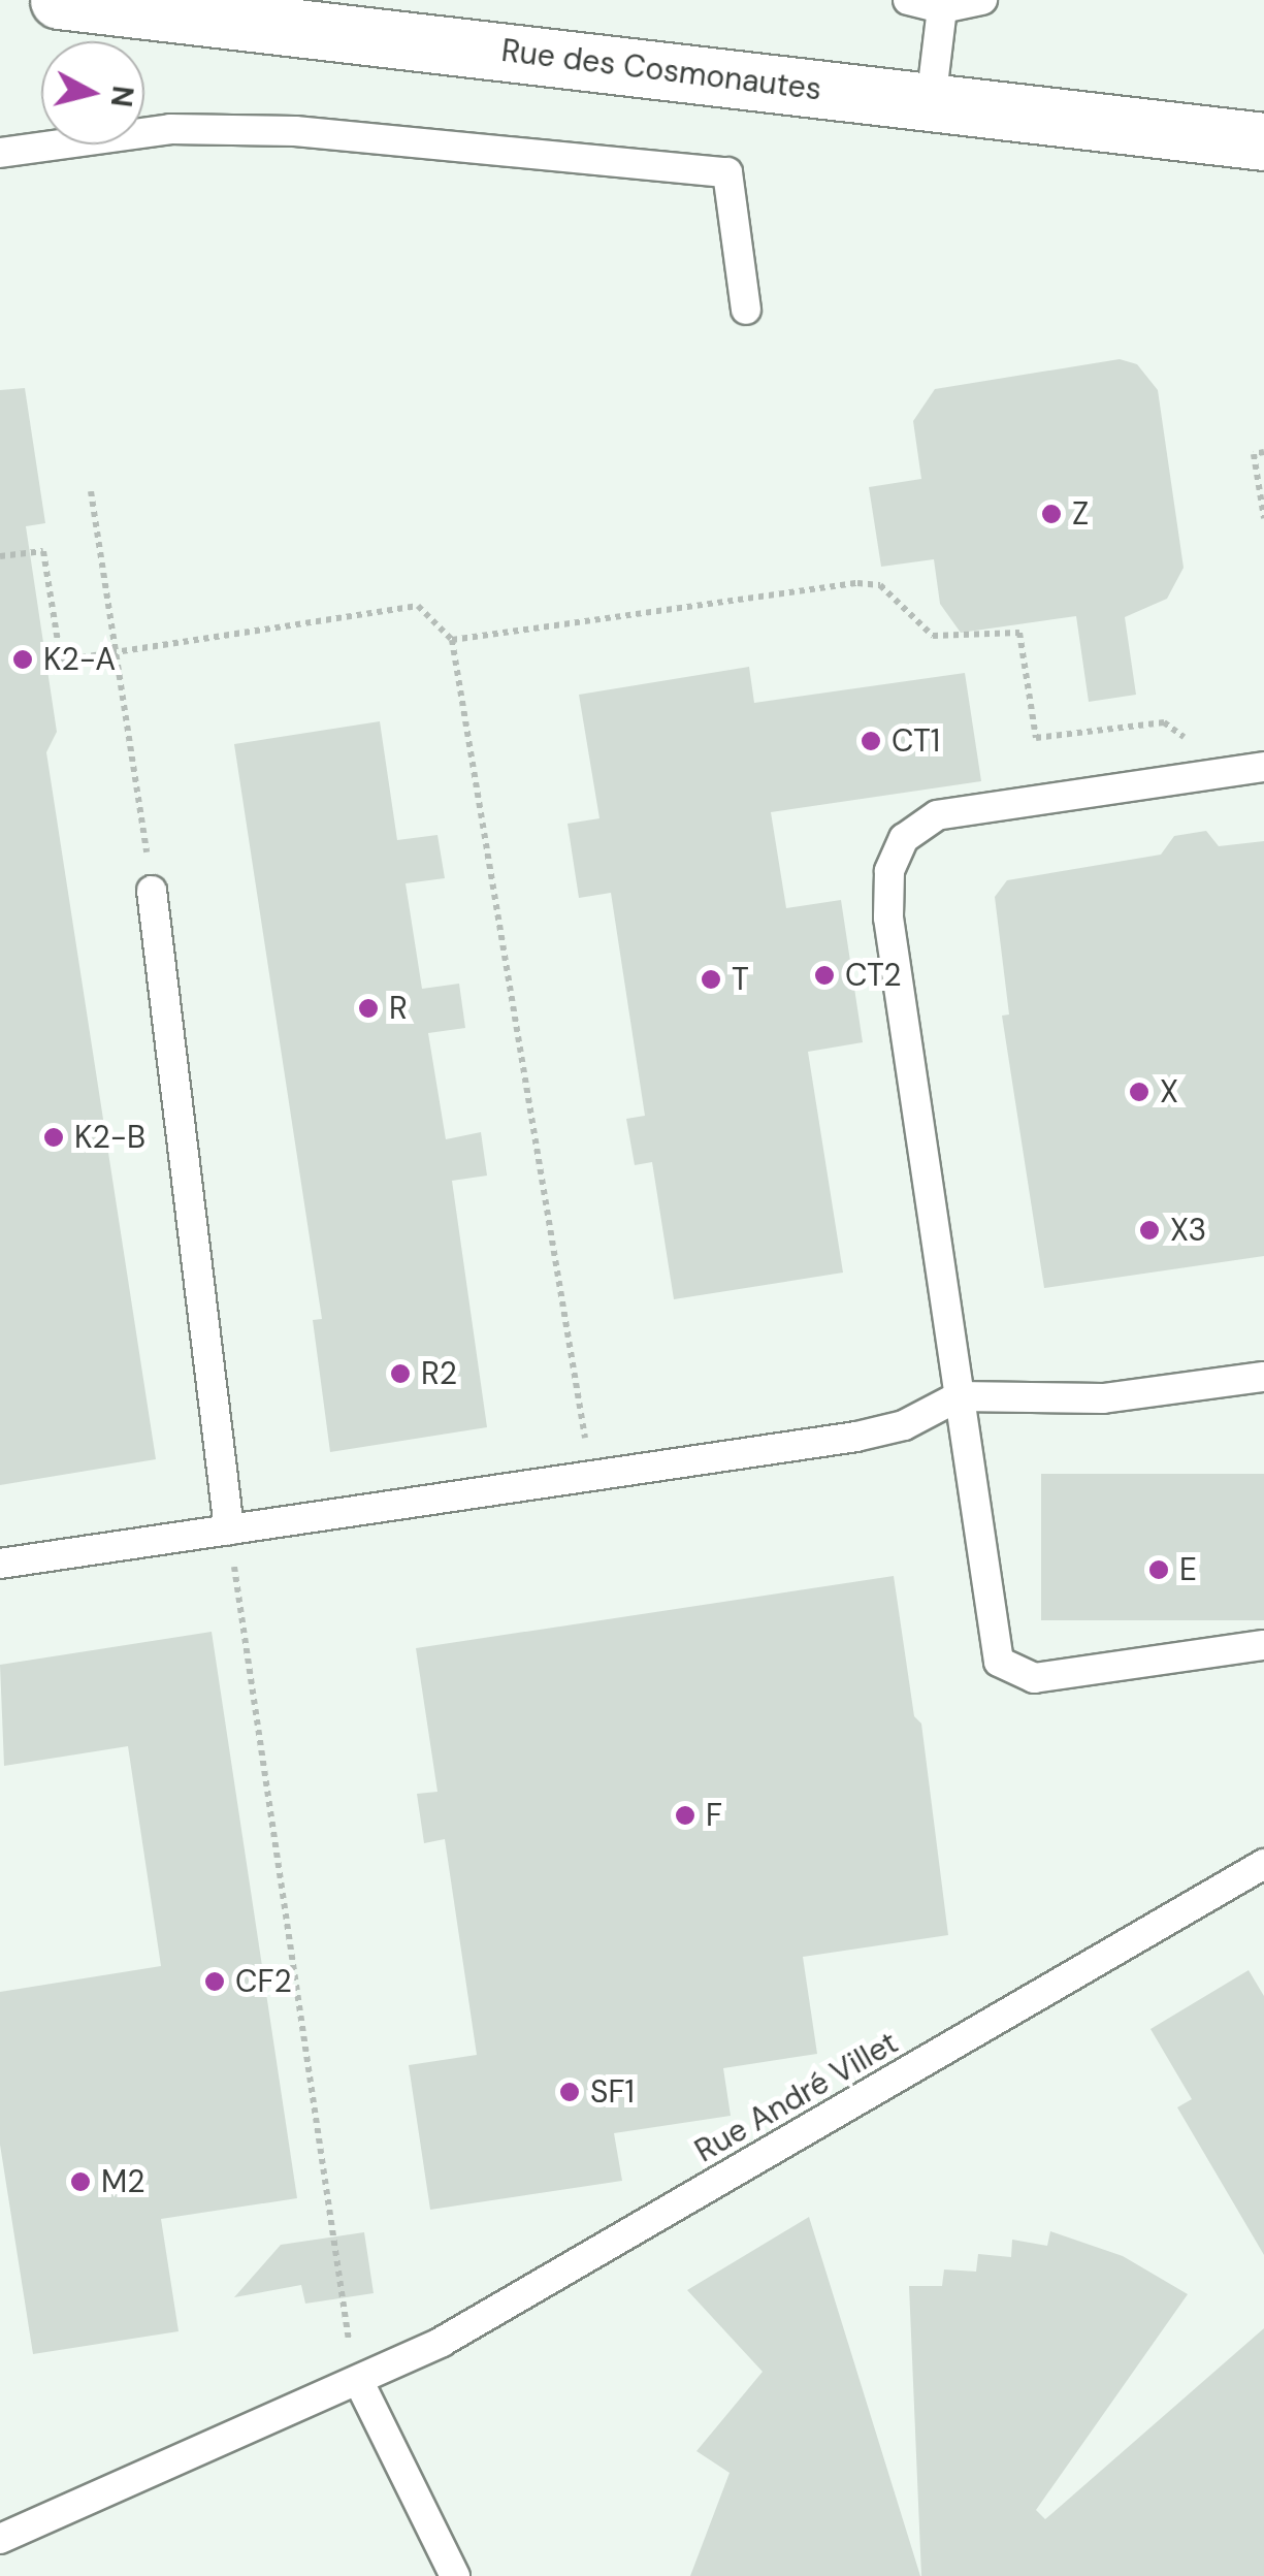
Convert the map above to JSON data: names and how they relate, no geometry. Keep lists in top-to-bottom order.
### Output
{
  "streets": {
    "main road": ["Rue des Cosmonautes"],
    "lane": ["Rue André Villet"]
  },
  "places": [
    "Z",
    "K2-A",
    "CT1",
    "CT2",
    "T",
    "R",
    "X",
    "K2-B",
    "X3",
    "R2",
    "E",
    "F",
    "CF2",
    "SF1",
    "M2"
  ],
  "north": "right"
}
